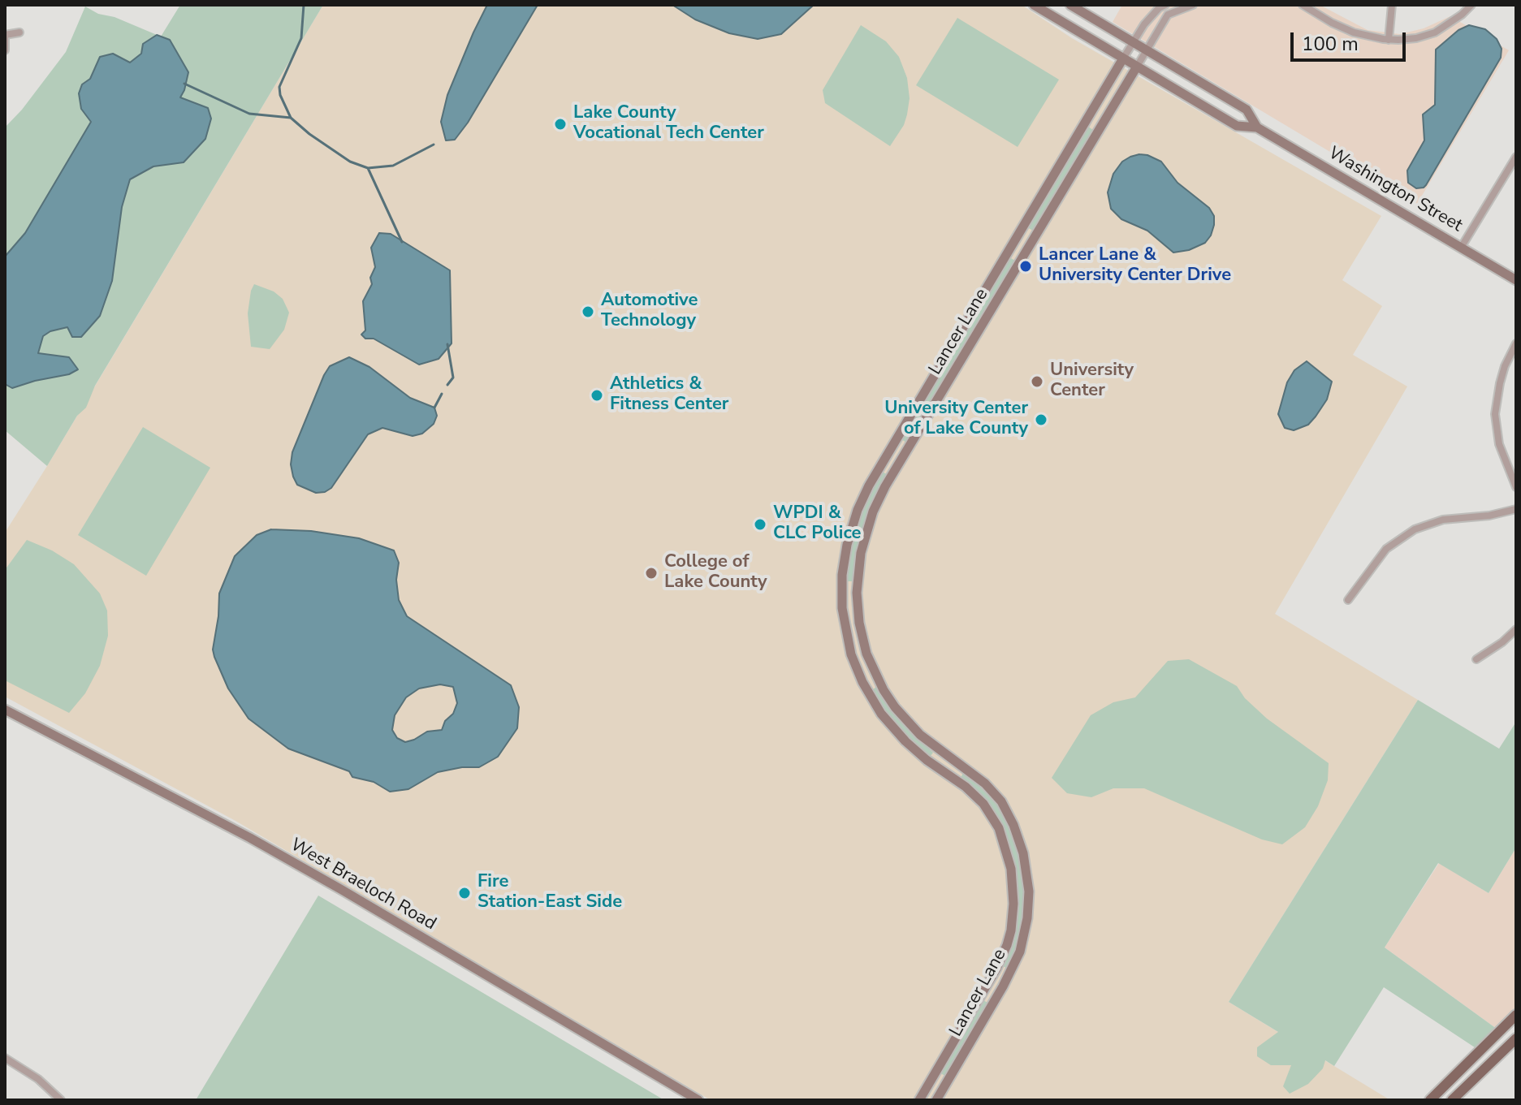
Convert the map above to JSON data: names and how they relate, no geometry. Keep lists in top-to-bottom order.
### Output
{
  "streets": {
    "street": ["Washington Street", "Lancer Lane", "West Braeloch Road"]
  },
  "crossings": [
    ["Washington Street", "Lancer Lane"]
  ],
  "places": [
    "Lake County Vocational Tech Center",
    "Lancer Lane & University Center Drive",
    "Automotive Technology",
    "University Center",
    "Athletics & Fitness Center",
    "University Center of Lake County",
    "WPDI & CLC Police",
    "College of Lake County",
    "Fire Station-East Side"
  ],
  "scale_bar": "100 m"
}
